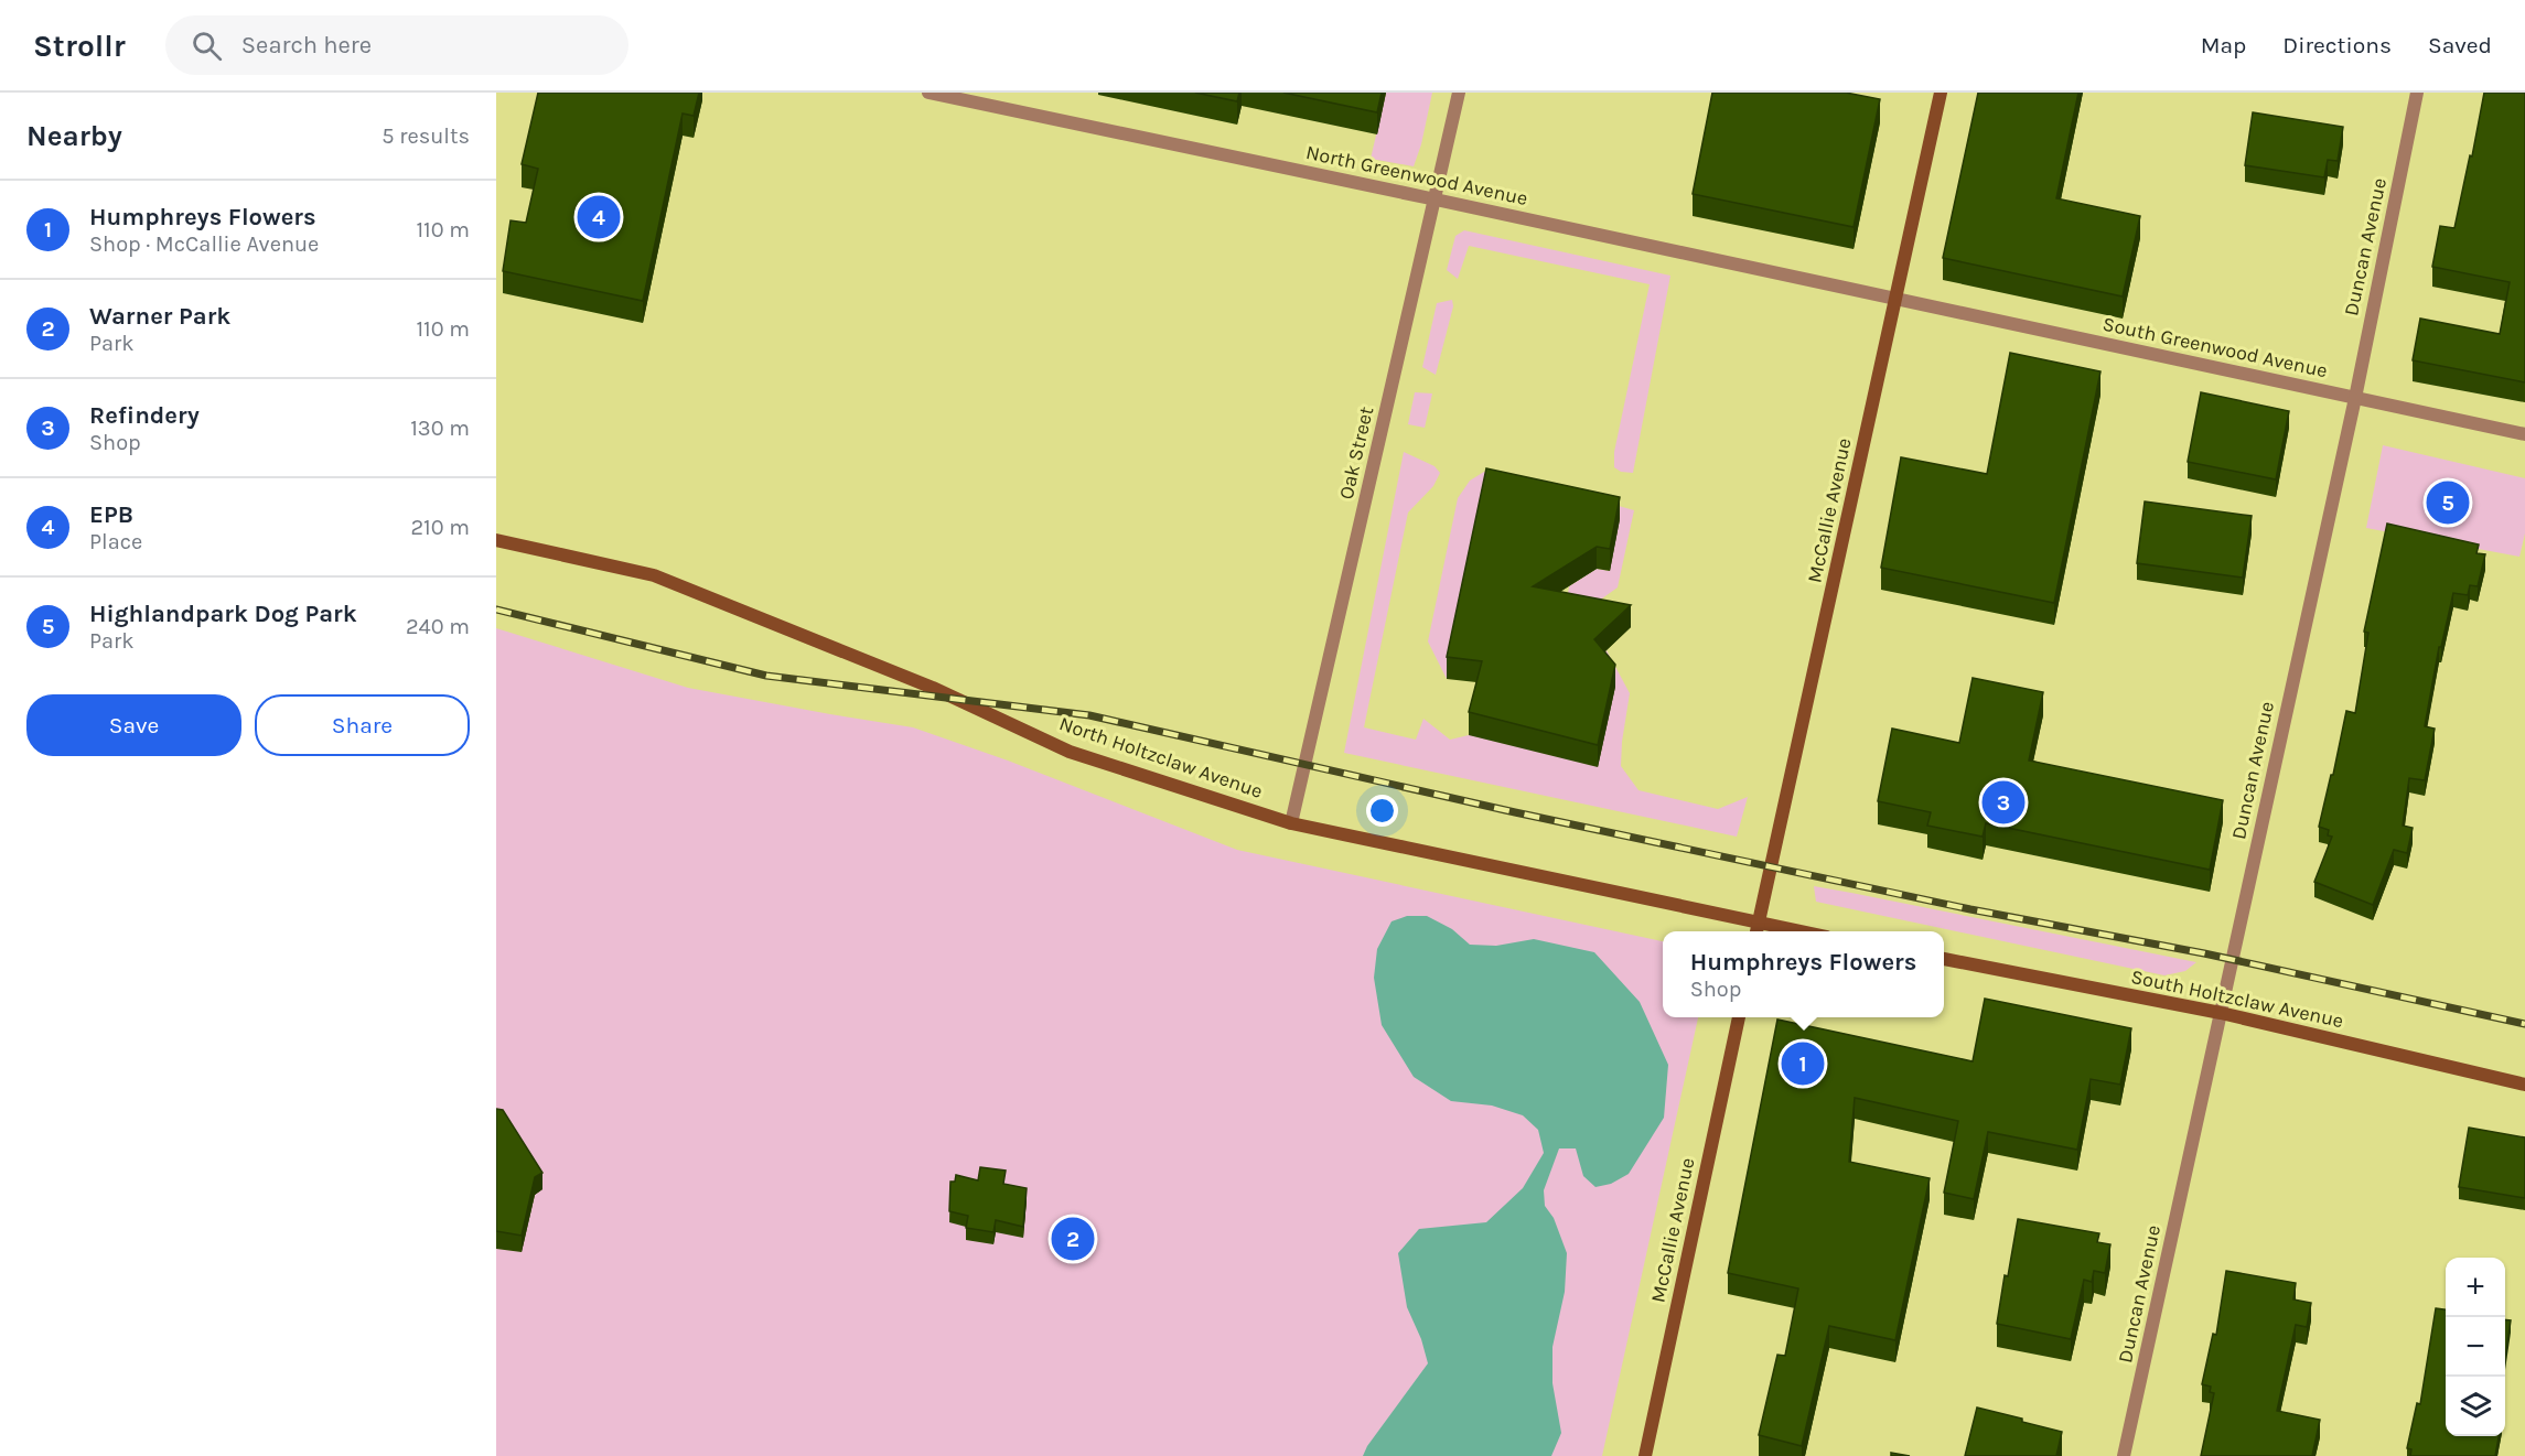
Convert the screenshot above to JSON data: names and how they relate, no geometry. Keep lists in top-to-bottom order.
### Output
{
  "streets": {
    "main road": ["McCallie Avenue", "North Holtzclaw Avenue", "South Holtzclaw Avenue"],
    "street": [
      "North Greenwood Avenue",
      "Duncan Avenue",
      "South Greenwood Avenue",
      "Oak Street"
    ]
  },
  "crossings": [
    ["North Greenwood Avenue", "South Greenwood Avenue"],
    ["North Greenwood Avenue", "Oak Street"],
    ["North Greenwood Avenue", "McCallie Avenue"],
    ["Duncan Avenue", "South Greenwood Avenue"],
    ["Duncan Avenue", "South Holtzclaw Avenue"],
    ["South Greenwood Avenue", "McCallie Avenue"],
    ["Oak Street", "North Holtzclaw Avenue"],
    ["McCallie Avenue", "North Holtzclaw Avenue"]
  ],
  "page": {
    "header": "Strollr",
    "search": "Search here",
    "nav": ["Map", "Directions", "Saved"],
    "heading": ["Nearby", "5 results"],
    "list": [
      {
        "mark": "1",
        "name": "Humphreys Flowers",
        "note": "Shop · McCallie Avenue",
        "value": "110 m"
      },
      {
        "mark": "2",
        "name": "Warner Park",
        "note": "Park",
        "value": "110 m"
      },
      {
        "mark": "3",
        "name": "Refindery",
        "note": "Shop",
        "value": "130 m"
      },
      {
        "mark": "4",
        "name": "EPB",
        "note": "Place",
        "value": "210 m"
      },
      {
        "mark": "5",
        "name": "Highlandpark Dog Park",
        "note": "Park",
        "value": "240 m"
      }
    ],
    "pins": [
      "4",
      "5",
      "3",
      "1",
      "2"
    ],
    "buttons": ["Save", "Share"],
    "popup": ["Humphreys Flowers", "Shop"],
    "map_buttons": ["+", "−"]
  }
}
